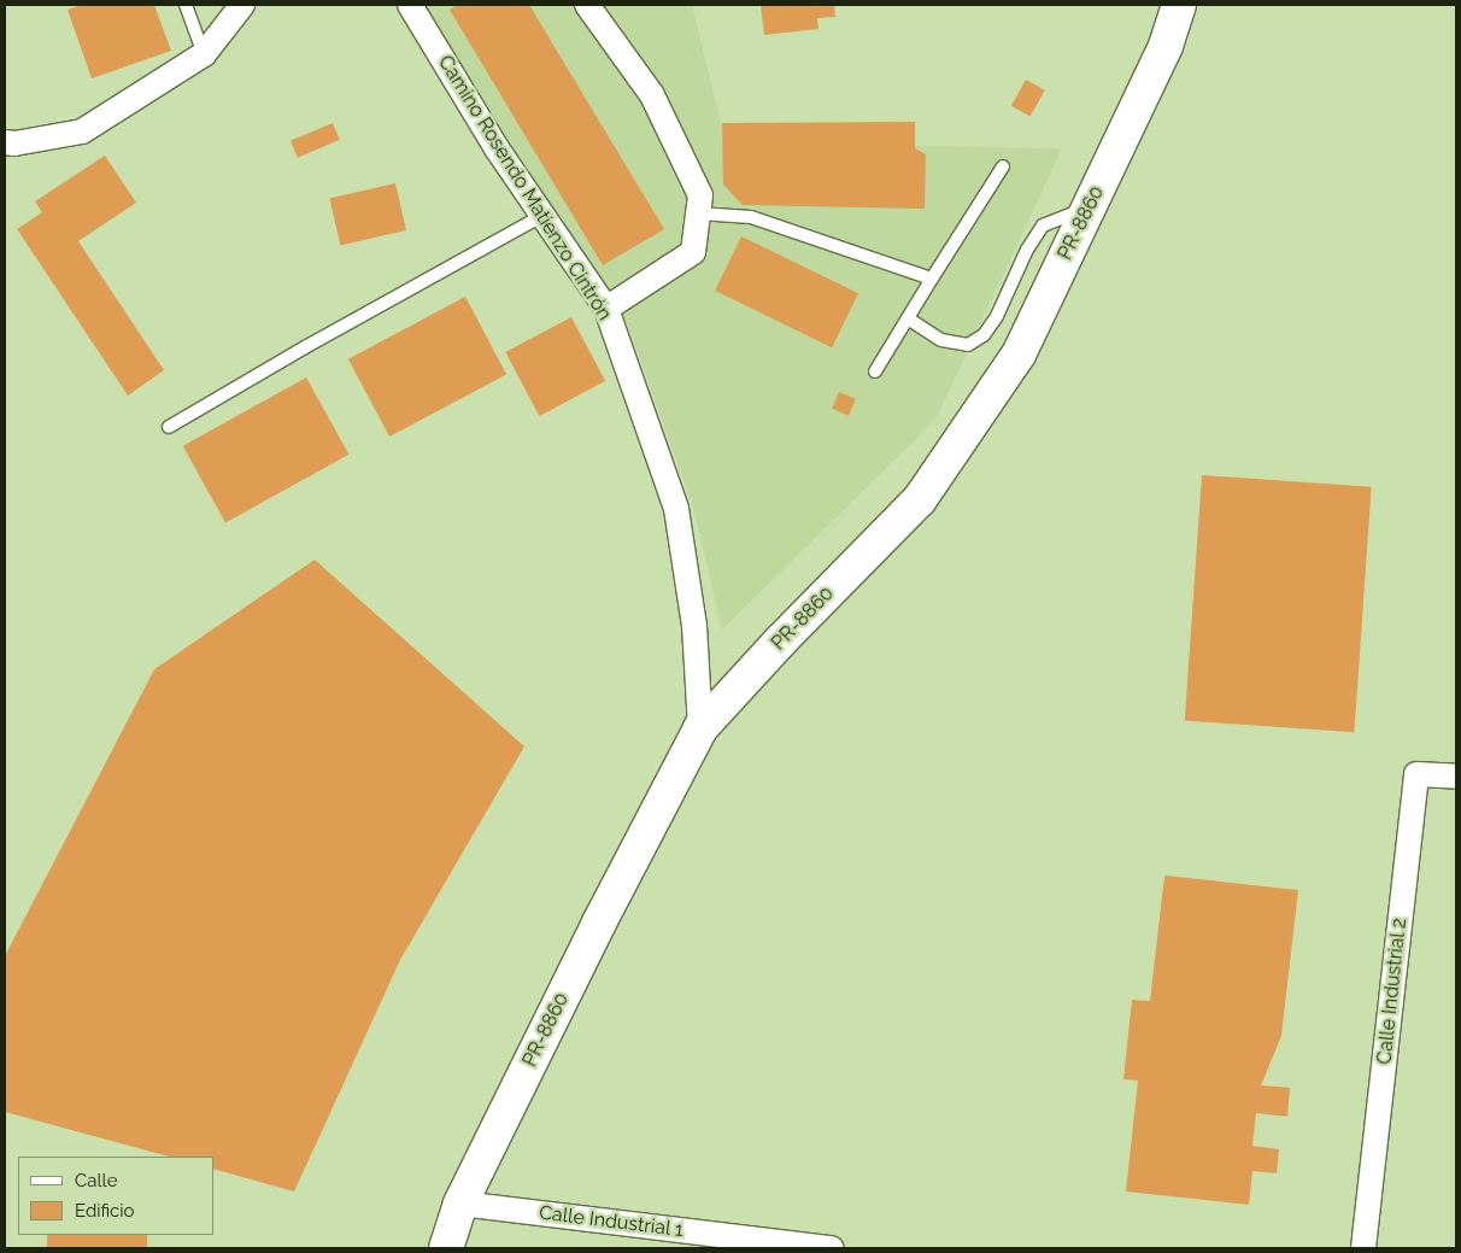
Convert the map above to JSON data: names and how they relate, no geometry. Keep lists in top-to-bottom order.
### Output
{
  "streets": {
    "street": [
      "Camino Rosendo Matienzo Cintrón",
      "PR-8860",
      "Calle Industrial 2",
      "Calle Industrial 1"
    ]
  },
  "crossings": [
    ["Camino Rosendo Matienzo Cintrón", "PR-8860"],
    ["PR-8860", "Calle Industrial 1"]
  ],
  "legend": ["Calle", "Edificio"]
}
